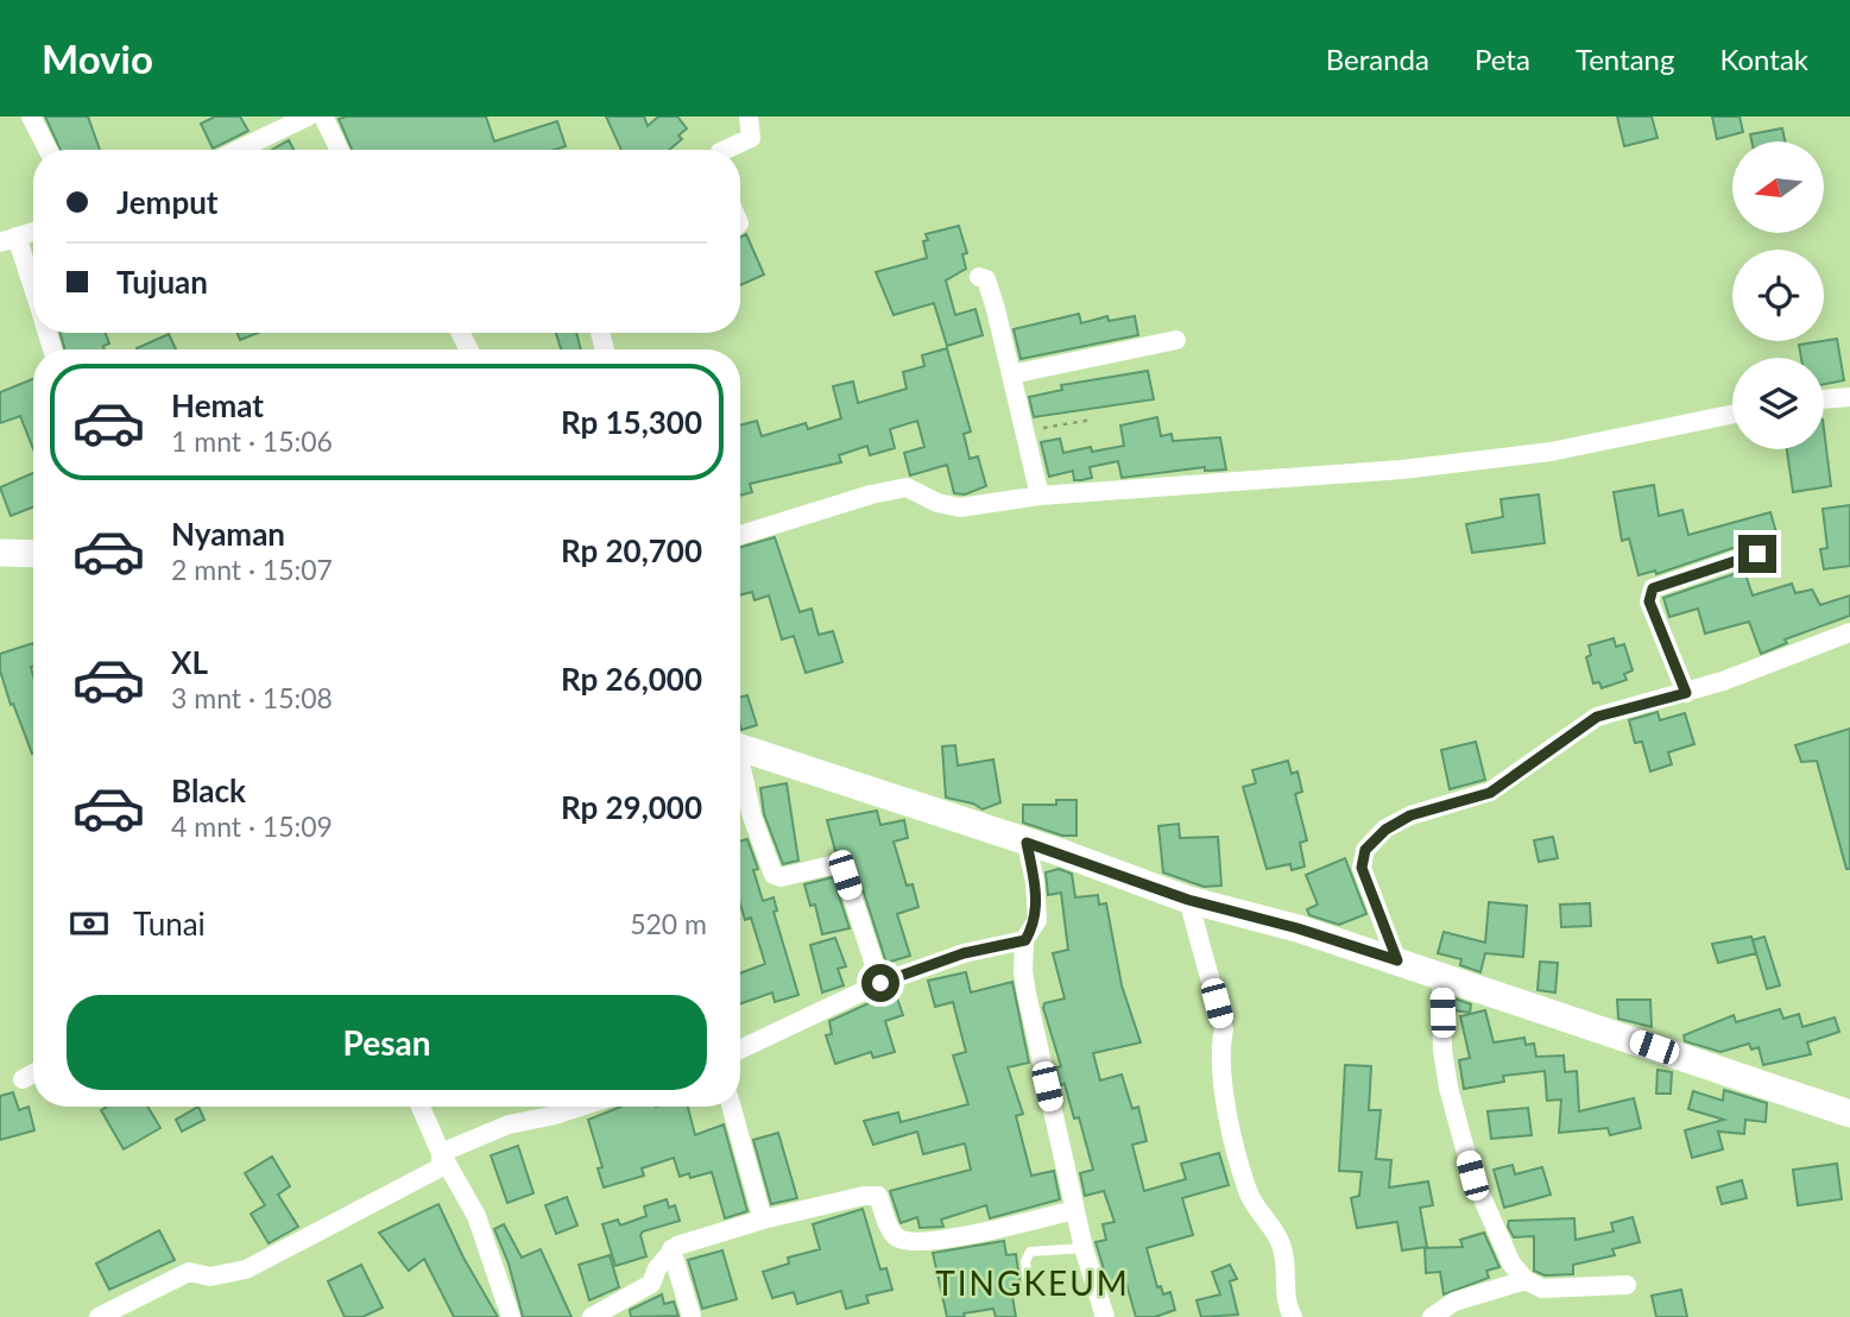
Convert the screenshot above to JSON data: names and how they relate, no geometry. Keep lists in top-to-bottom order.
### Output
{
  "districts": ["TINGKEUM"],
  "north": "left",
  "page": {
    "header": "Movio",
    "nav": [
      "Beranda",
      "Peta",
      "Tentang",
      "Kontak"
    ],
    "banner": ["Jemput", "Tujuan"],
    "list": [
      {
        "name": "Hemat",
        "note": "1 mnt · 15:06",
        "value": "Rp 15,300"
      },
      {
        "name": "Nyaman",
        "note": "2 mnt · 15:07",
        "value": "Rp 20,700"
      },
      {
        "name": "XL",
        "note": "3 mnt · 15:08",
        "value": "Rp 26,000"
      },
      {
        "name": "Black",
        "note": "4 mnt · 15:09",
        "value": "Rp 29,000"
      }
    ],
    "pay": ["Tunai", "520 m"],
    "buttons": "Pesan"
  }
}
